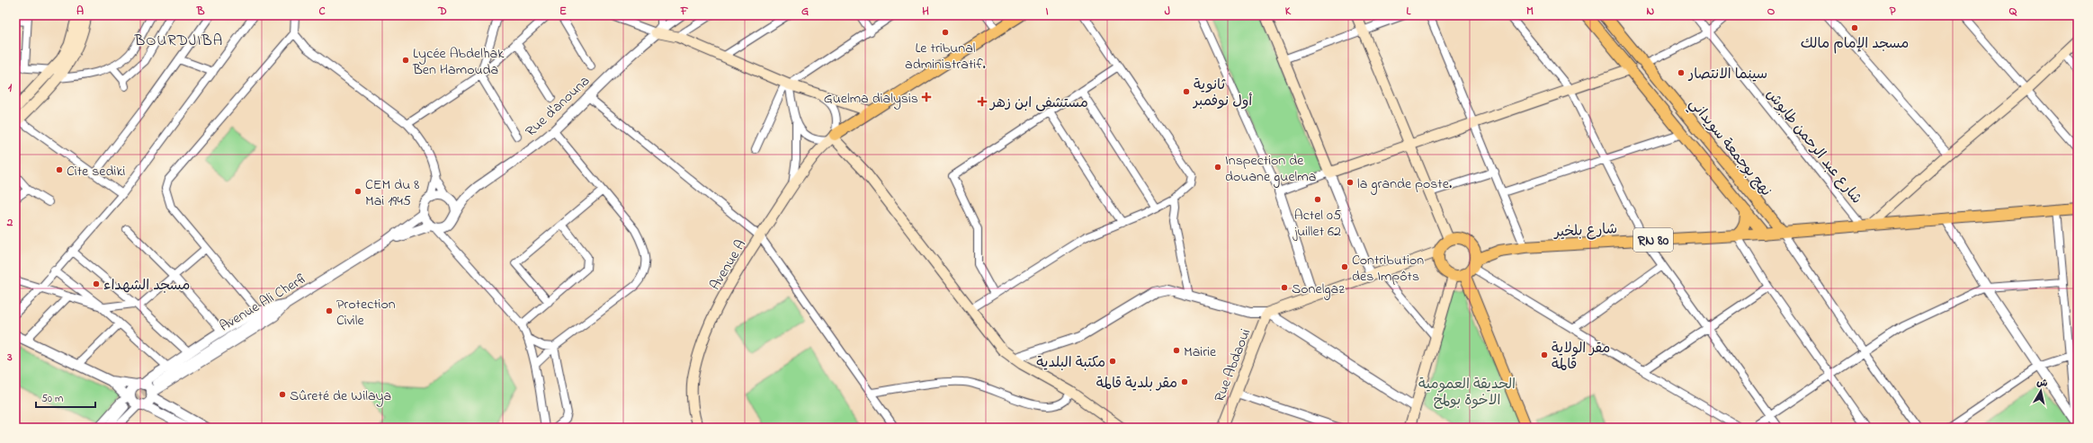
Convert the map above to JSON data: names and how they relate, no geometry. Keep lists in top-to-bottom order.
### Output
{
  "streets": {
    "main road": [
      "نهج بوجمعة سويداني",
      "شارع بلخير",
      "RN 80",
      "Avenue A",
      "Rue Abdaoui"
    ],
    "street": ["Rue d'anouna", "شارع عبد الرحمن طابوش", "Avenue Ali Cherfi"]
  },
  "crossings": [
    ["شارع عبد الرحمن طابوش", "شارع بلخير"],
    ["نهج بوجمعة سويداني", "شارع بلخير"]
  ],
  "districts": ["BOURDJIBA"],
  "parks": ["الحديقة العمومية الاخوة بولمخ"],
  "places": {
    "other": [
      "مسجد الإمام مالك",
      "Le tribunal administratif.",
      "Lycée Abdelhak Ben Hamouda",
      "سينما الانتصار",
      "ثانوية أول نوفمبر",
      "Inspection de douane guelma",
      "Cite sediki",
      "la grande poste.",
      "CEM du 8 Mai 1945",
      "Actel 05 juillet 62",
      "Contribution des Impôts",
      "مسجد الشهداء",
      "Sonelgaz",
      "Protection Civile",
      "Mairie",
      "مقر الولاية قالمة",
      "مكتبة البلدية",
      "مقر بلدية قالمة",
      "Sûreté de Wilaya"
    ],
    "health": ["Guelma dialysis", "مستشفى ابن زهر"]
  },
  "scale_bar": "50 m",
  "north": "top",
  "grid": {
    "columns": [
      "A",
      "B",
      "C",
      "D",
      "E",
      "F",
      "G",
      "H",
      "I",
      "J",
      "K",
      "L",
      "M",
      "N",
      "O",
      "P",
      "Q"
    ],
    "rows": ["1", "2", "3"]
  }
}
